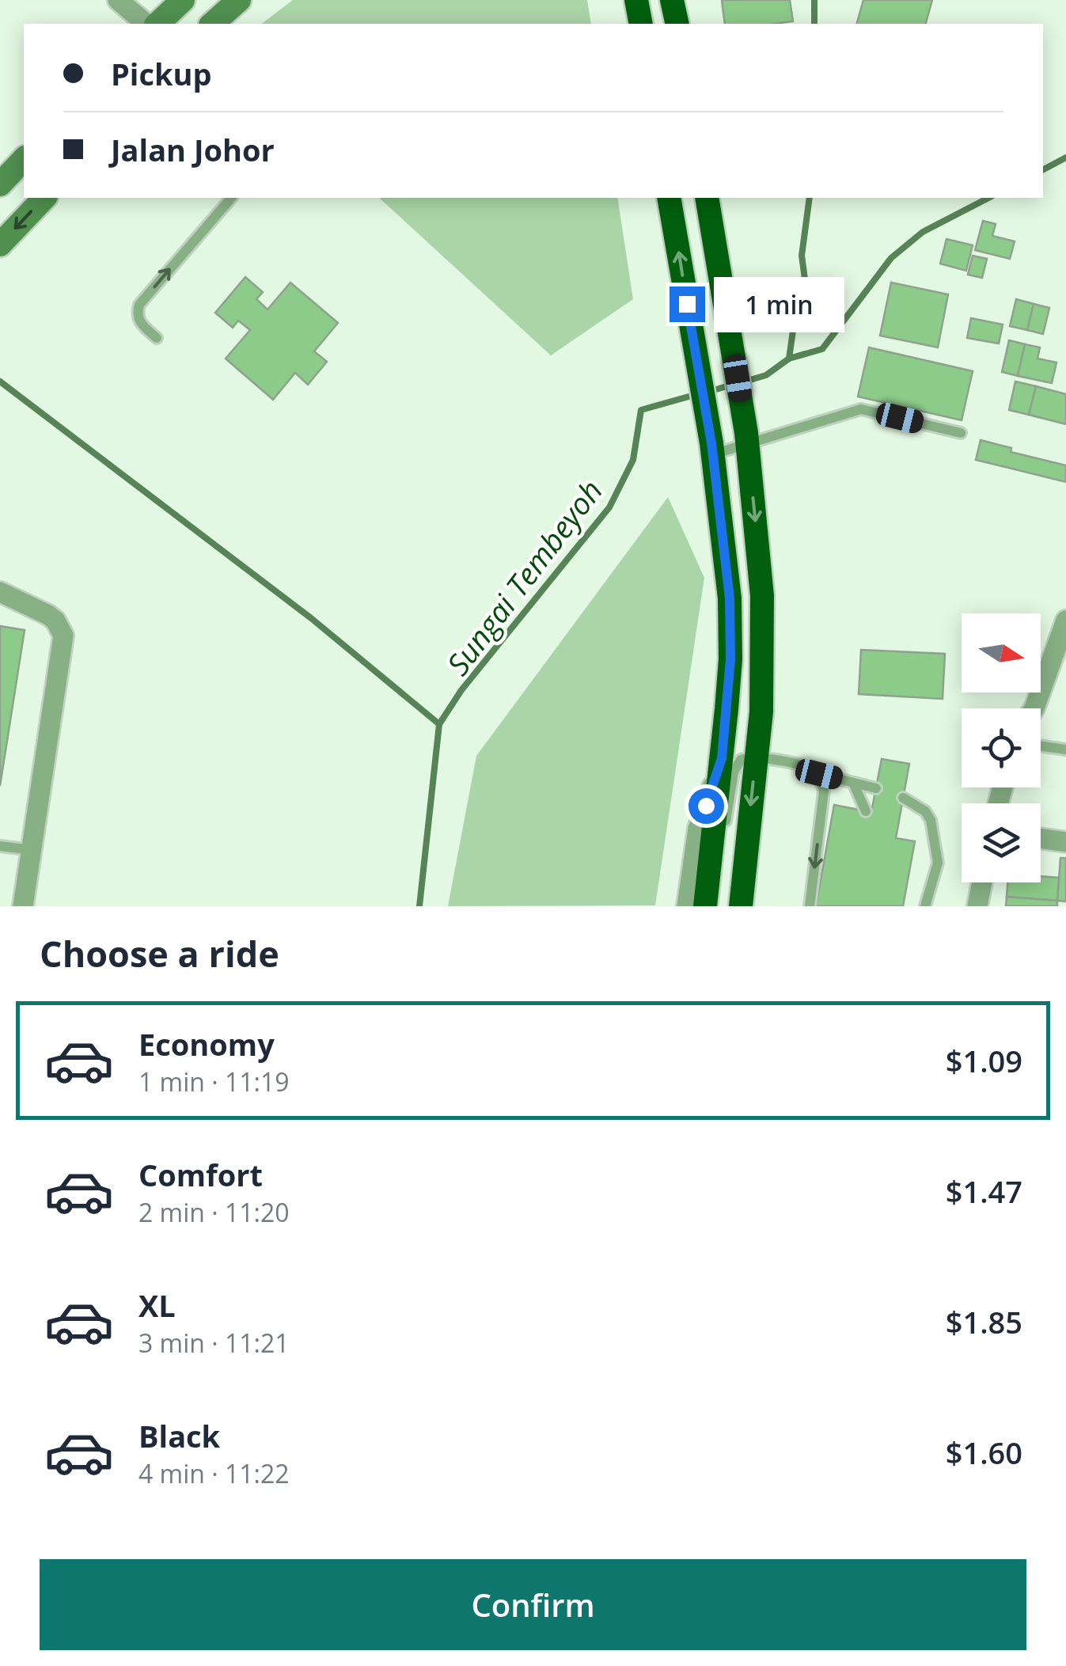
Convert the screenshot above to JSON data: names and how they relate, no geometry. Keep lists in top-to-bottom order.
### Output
{
  "water": ["Sungai Tembeyoh"],
  "north": "right",
  "page": {
    "banner": ["Pickup", "Jalan Johor"],
    "bubble": "1 min",
    "heading": "Choose a ride",
    "list": [
      {
        "name": "Economy",
        "note": "1 min · 11:19",
        "value": "$1.09"
      },
      {
        "name": "Comfort",
        "note": "2 min · 11:20",
        "value": "$1.47"
      },
      {
        "name": "XL",
        "note": "3 min · 11:21",
        "value": "$1.85"
      },
      {
        "name": "Black",
        "note": "4 min · 11:22",
        "value": "$1.60"
      }
    ],
    "buttons": "Confirm"
  }
}
